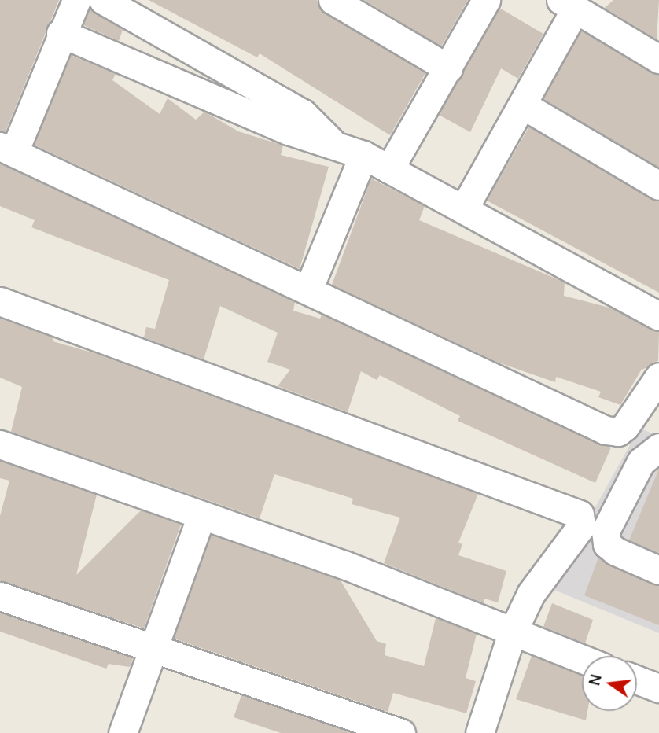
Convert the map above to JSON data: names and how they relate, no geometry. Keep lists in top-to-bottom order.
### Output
{
  "north": "left"
}
